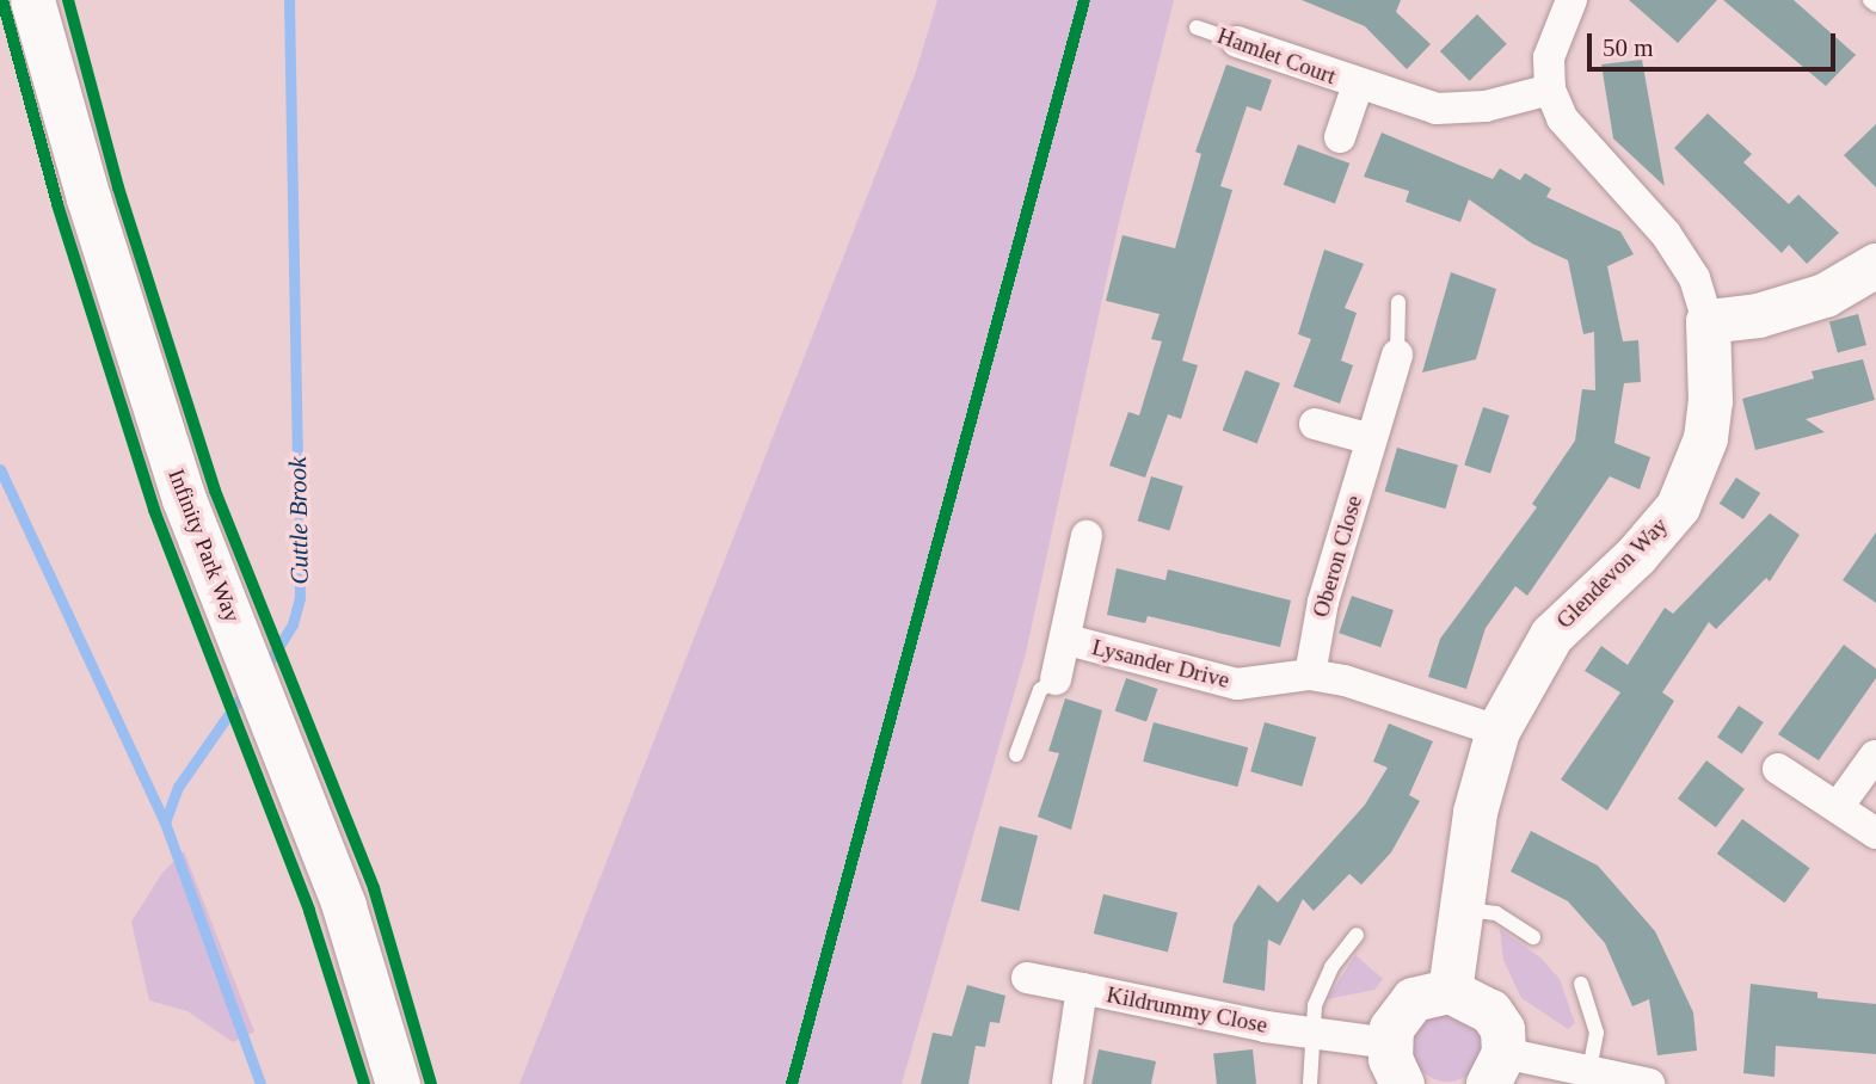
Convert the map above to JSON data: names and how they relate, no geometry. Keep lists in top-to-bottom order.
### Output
{
  "streets": {
    "street": [
      "Hamlet Court",
      "Infinity Park Way",
      "Oberon Close",
      "Glendevon Way",
      "Lysander Drive",
      "Kildrummy Close"
    ]
  },
  "crossings": [
    ["Hamlet Court", "Glendevon Way"],
    ["Oberon Close", "Lysander Drive"],
    ["Glendevon Way", "Lysander Drive"]
  ],
  "water": ["Cuttle Brook"],
  "scale_bar": "50 m"
}
